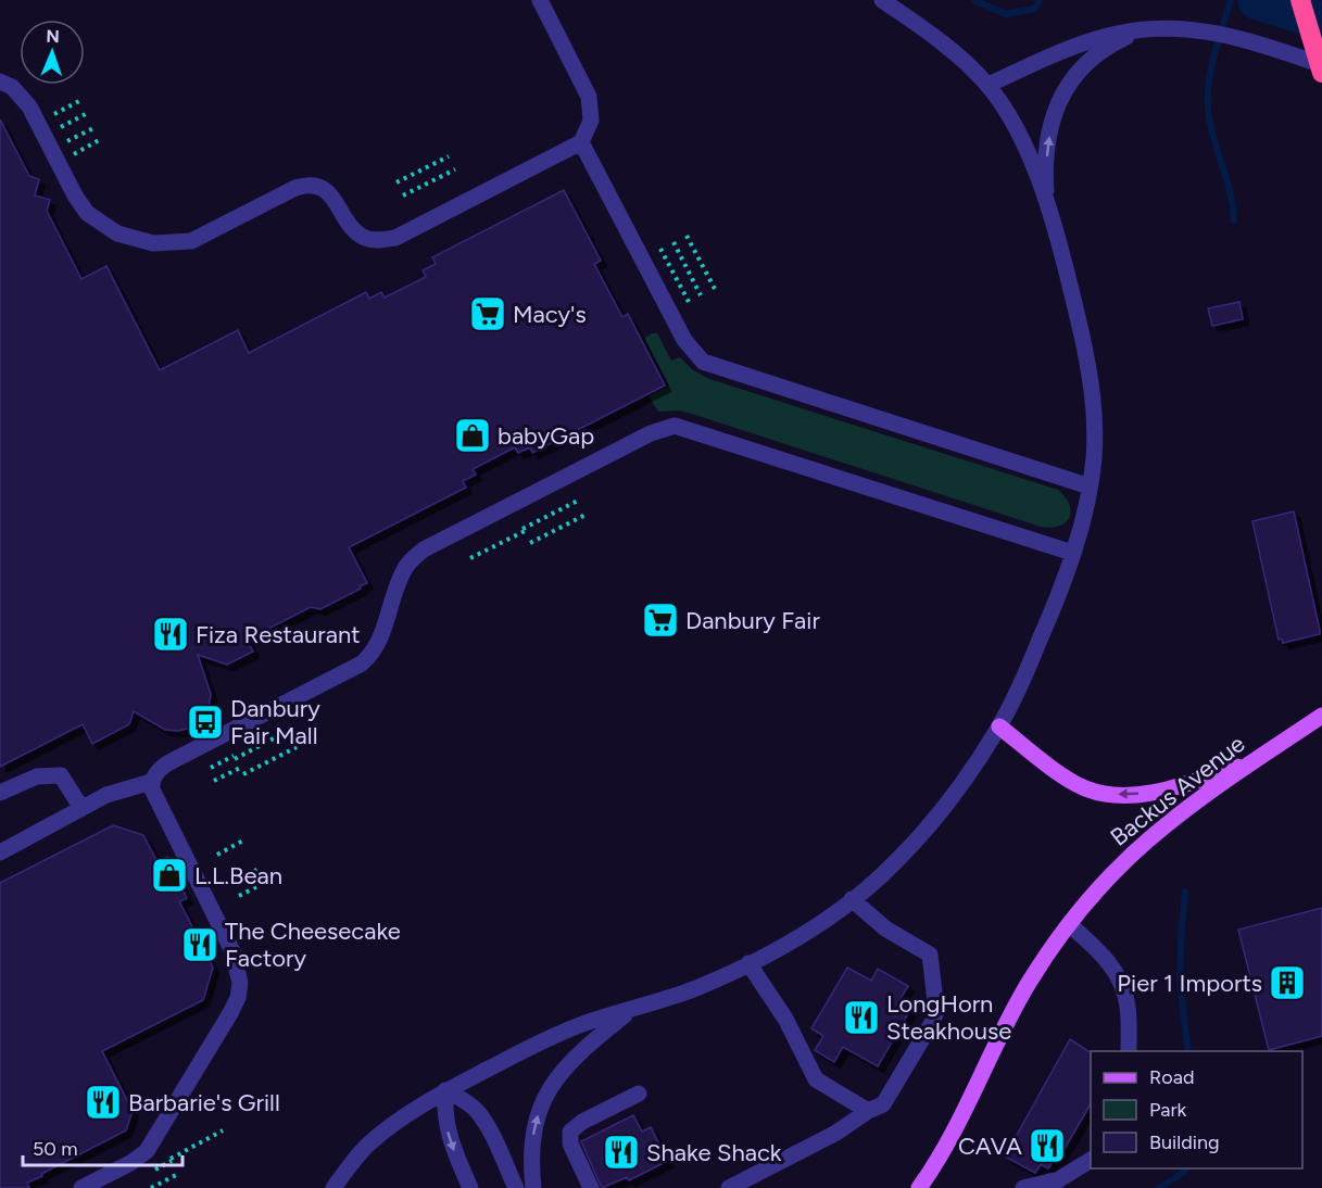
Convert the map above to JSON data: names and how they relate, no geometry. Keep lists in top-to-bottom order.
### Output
{
  "streets": {
    "main road": ["Backus Avenue"]
  },
  "places": {
    "supermarket": ["Macy's", "Danbury Fair"],
    "shop": ["babyGap", "L.L.Bean"],
    "restaurant": [
      "Fiza Restaurant",
      "The Cheesecake Factory",
      "LongHorn Steakhouse",
      "Barbarie's Grill",
      "CAVA",
      "Shake Shack"
    ],
    "bus stop": ["Danbury Fair Mall"],
    "building": ["Pier 1 Imports"]
  },
  "legend": ["Road", "Park", "Building"],
  "scale_bar": "50 m",
  "north": "top"
}
